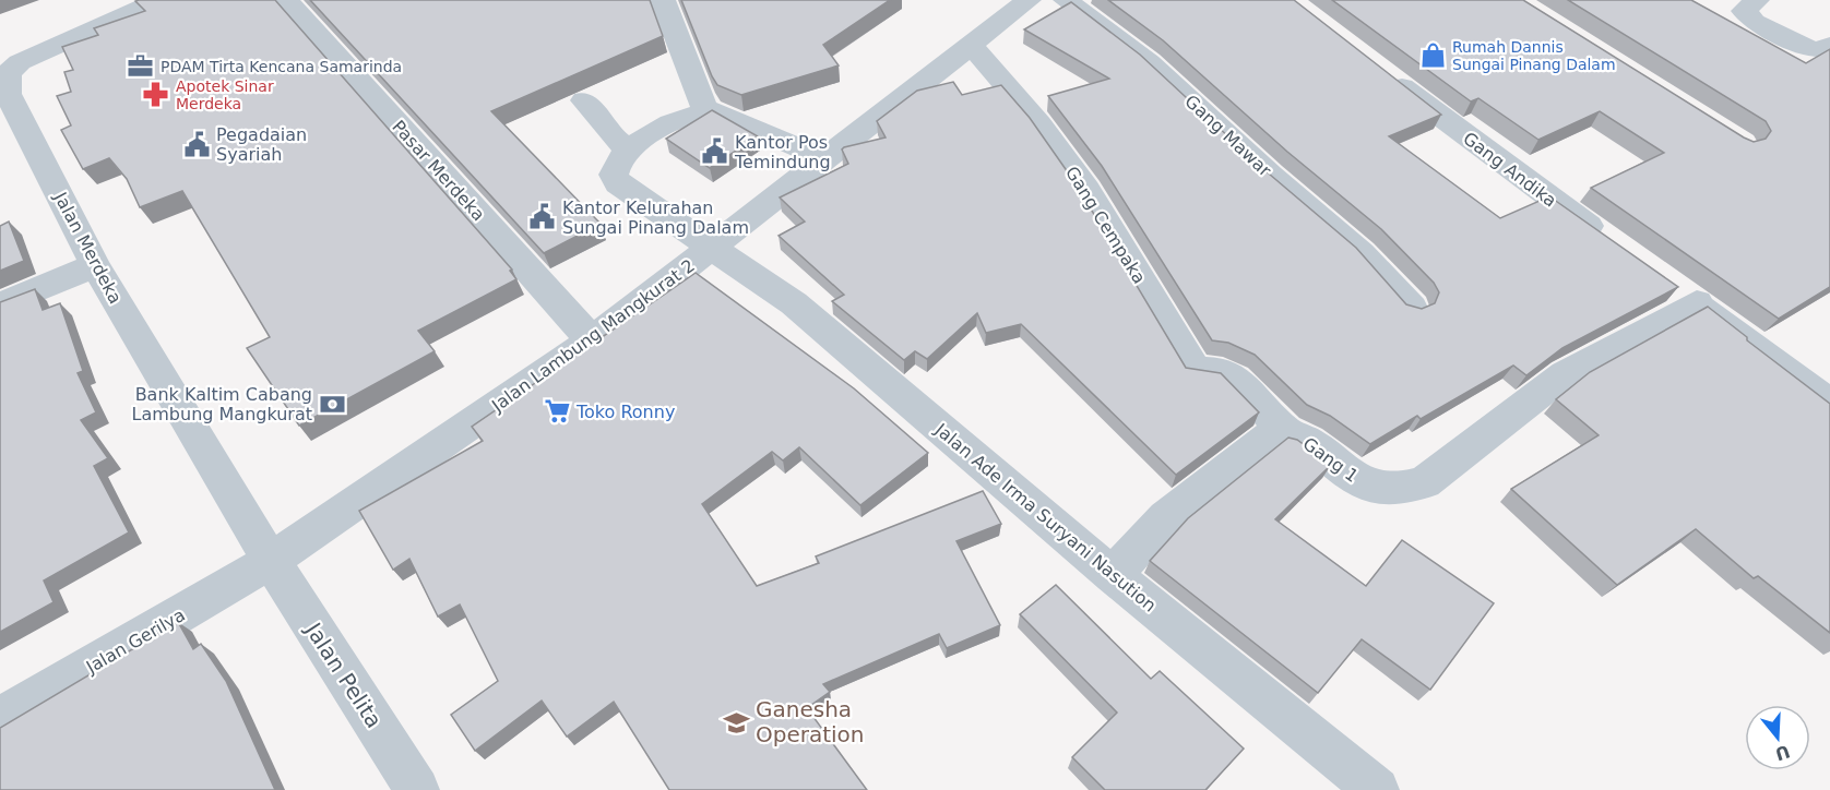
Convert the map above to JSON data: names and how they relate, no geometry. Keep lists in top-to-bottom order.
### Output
{
  "streets": {
    "street": [
      "Gang Mawar",
      "Gang Andika",
      "Pasar Merdeka",
      "Gang Cempaka",
      "Jalan Merdeka",
      "Jalan Lambung Mangkurat 2",
      "Gang 1",
      "Jalan Ade Irma Suryani Nasution",
      "Jalan Gerilya",
      "Jalan Pelita"
    ]
  },
  "crossings": [
    ["Pasar Merdeka", "Jalan Lambung Mangkurat 2"],
    ["Gang Cempaka", "Jalan Lambung Mangkurat 2"],
    ["Gang Cempaka", "Gang 1"],
    ["Jalan Merdeka", "Jalan Lambung Mangkurat 2"],
    ["Jalan Merdeka", "Jalan Gerilya"],
    ["Jalan Merdeka", "Jalan Pelita"],
    ["Jalan Lambung Mangkurat 2", "Jalan Ade Irma Suryani Nasution"],
    ["Jalan Lambung Mangkurat 2", "Jalan Gerilya"],
    ["Jalan Lambung Mangkurat 2", "Jalan Pelita"],
    ["Gang 1", "Jalan Ade Irma Suryani Nasution"],
    ["Jalan Gerilya", "Jalan Pelita"]
  ],
  "places": {
    "shop": ["Rumah Dannis Sungai Pinang Dalam"],
    "office": ["PDAM Tirta Kencana Samarinda"],
    "pharmacy": ["Apotek Sinar Merdeka"],
    "public building": ["Pegadaian Syariah", "Kantor Pos Temindung", "Kantor Kelurahan Sungai Pinang Dalam"],
    "bank": ["Bank Kaltim Cabang Lambung Mangkurat"],
    "supermarket": ["Toko Ronny"],
    "school or university": ["Ganesha Operation"]
  },
  "north": "bottom"
}
